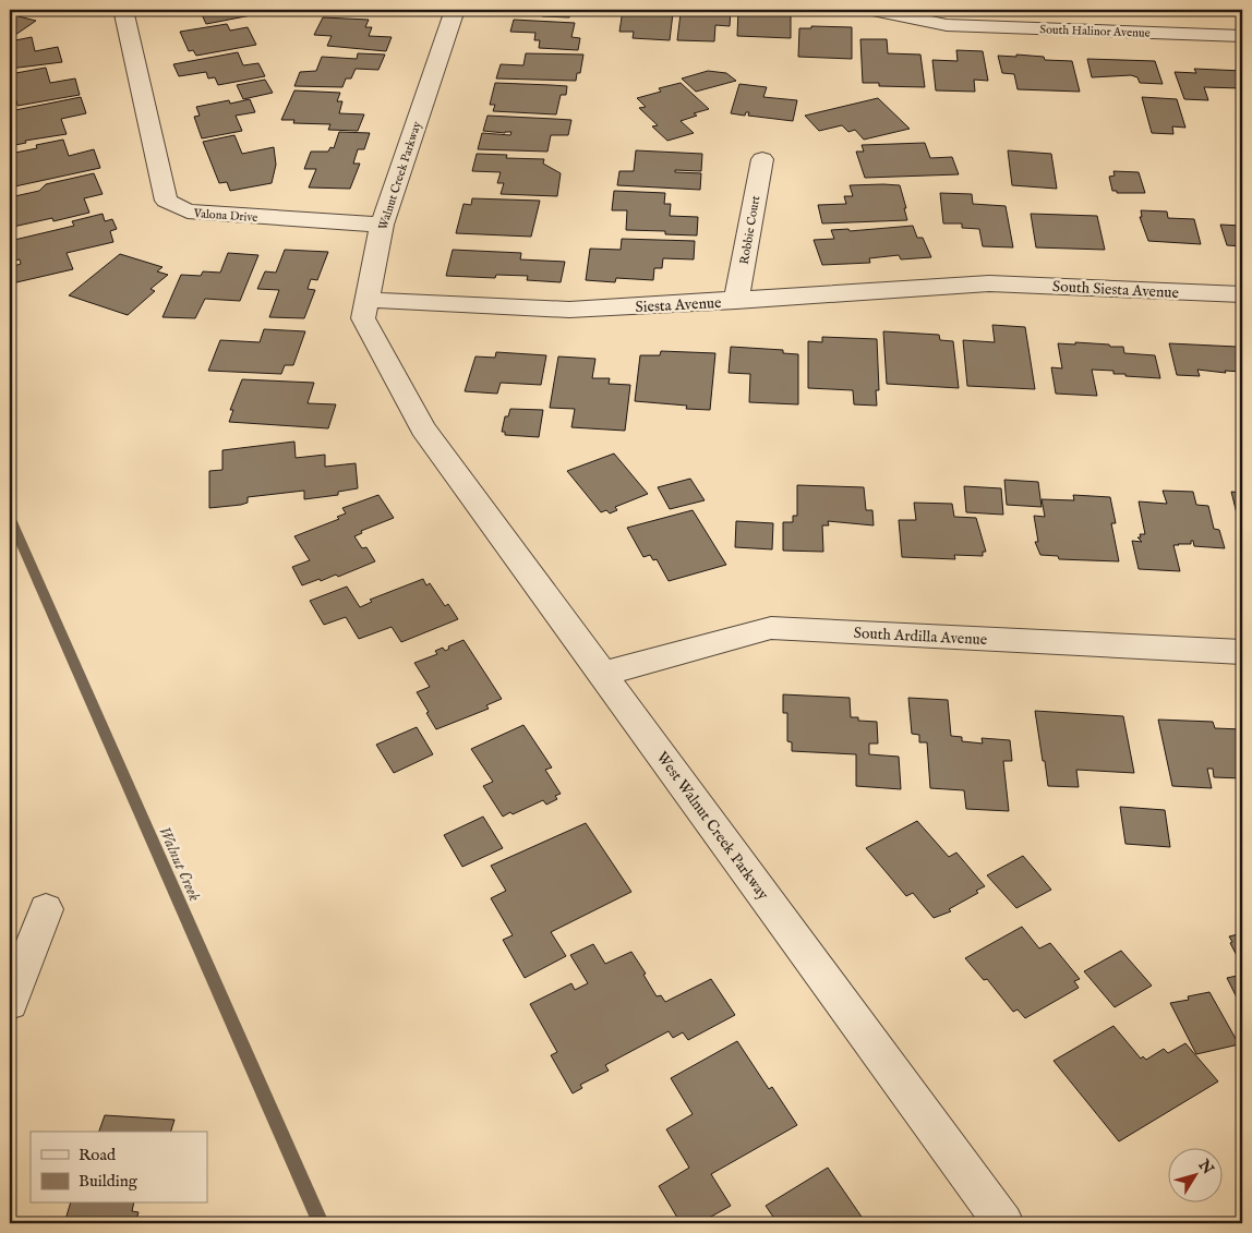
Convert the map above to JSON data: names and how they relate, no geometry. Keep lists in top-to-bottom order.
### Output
{
  "streets": {
    "street": [
      "South Halinor Avenue",
      "Walnut Creek Parkway",
      "Valona Drive",
      "Robbie Court",
      "South Siesta Avenue",
      "Siesta Avenue",
      "South Ardilla Avenue",
      "West Walnut Creek Parkway"
    ]
  },
  "crossings": [
    ["Walnut Creek Parkway", "Valona Drive"],
    ["Walnut Creek Parkway", "Siesta Avenue"],
    ["Walnut Creek Parkway", "West Walnut Creek Parkway"],
    ["Robbie Court", "Siesta Avenue"],
    ["South Siesta Avenue", "Siesta Avenue"],
    ["South Ardilla Avenue", "West Walnut Creek Parkway"]
  ],
  "water": ["Walnut Creek"],
  "legend": ["Road", "Building"],
  "north": "top right"
}
